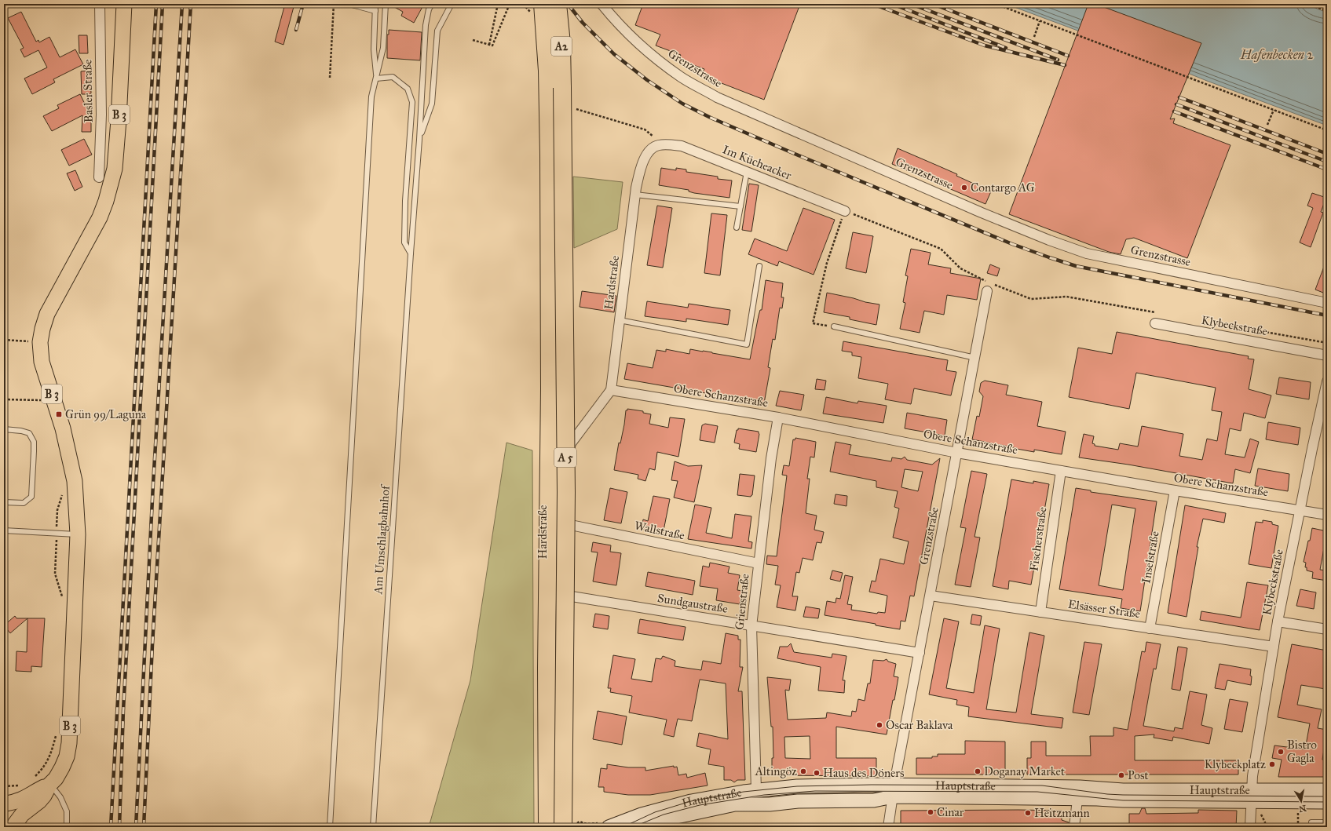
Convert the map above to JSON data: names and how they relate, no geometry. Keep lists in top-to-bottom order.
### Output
{
  "streets": {
    "highway": ["A2", "A 5"],
    "main road": ["B 3", "Hauptstraße"],
    "street": [
      "Grenzstrasse",
      "Basler Straße",
      "Im Kücheacker",
      "Hardstraße",
      "Klybeckstraße",
      "Obere Schanzstraße",
      "Wallstraße",
      "Grenzstraße",
      "Fischerstraße",
      "Inselstraße",
      "Grienstraße",
      "Sundgaustraße",
      "Elsässer Straße"
    ],
    "lane": ["Am Umschlagbahnhof"]
  },
  "crossings": [
    ["A2", "A 5"],
    ["Im Kücheacker", "Hardstraße"],
    ["Hardstraße", "Obere Schanzstraße"],
    ["Hardstraße", "Wallstraße"],
    ["Hardstraße", "Sundgaustraße"],
    ["Klybeckstraße", "Obere Schanzstraße"],
    ["Klybeckstraße", "Elsässer Straße"],
    ["Klybeckstraße", "Hauptstraße"],
    ["Obere Schanzstraße", "Grenzstraße"],
    ["Obere Schanzstraße", "Fischerstraße"],
    ["Obere Schanzstraße", "Inselstraße"],
    ["Obere Schanzstraße", "Grienstraße"],
    ["Wallstraße", "Grienstraße"],
    ["Grenzstraße", "Sundgaustraße"],
    ["Grenzstraße", "Elsässer Straße"],
    ["Grenzstraße", "Hauptstraße"],
    ["Fischerstraße", "Elsässer Straße"],
    ["Inselstraße", "Elsässer Straße"],
    ["Grienstraße", "Sundgaustraße"],
    ["Grienstraße", "Hauptstraße"]
  ],
  "water": ["Hafenbecken 2"],
  "places": {
    "other": [
      "Contargo AG",
      "Oscar Baklava",
      "Bistro Gagla",
      "Klybeckplatz",
      "Altingöz",
      "Doganay Market",
      "Haus des Döners",
      "Post",
      "Cinar",
      "Heitzmann"
    ],
    "transit": ["Grün 99/Laguna"]
  },
  "north": "bottom"
}
